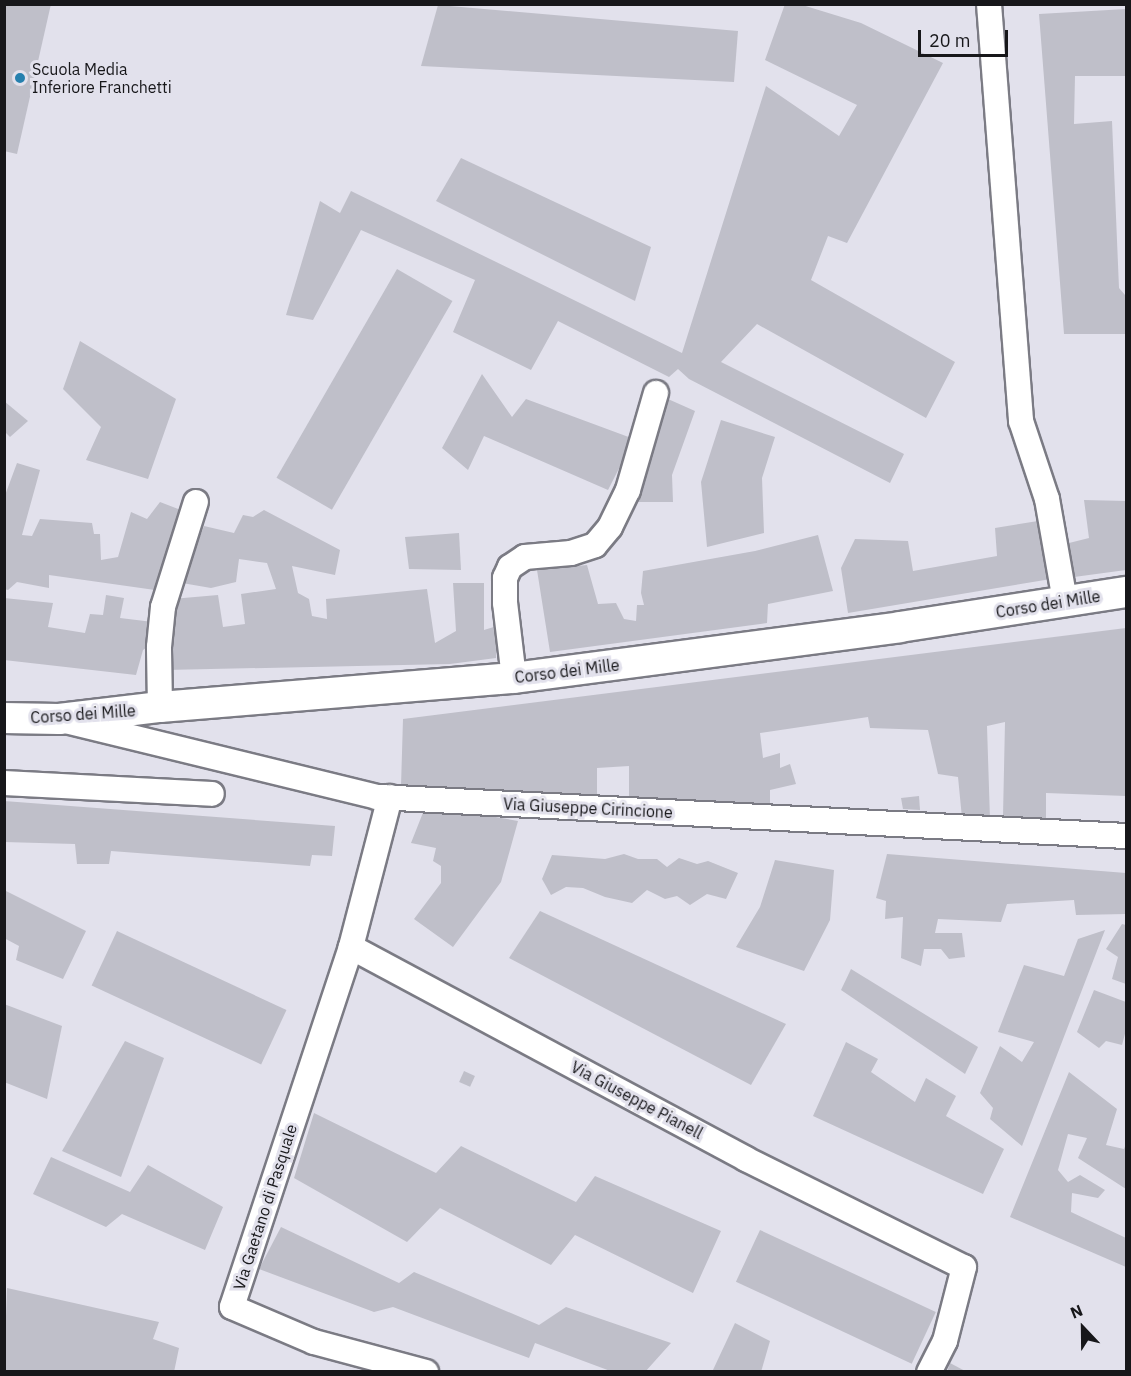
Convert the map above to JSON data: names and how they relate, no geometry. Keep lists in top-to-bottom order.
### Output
{
  "streets": {
    "street": [
      "Corso dei Mille",
      "Via Giuseppe Cirincione",
      "Via Giuseppe Pianell",
      "Via Gaetano di Pasquale"
    ]
  },
  "crossings": [
    ["Corso dei Mille", "Via Giuseppe Cirincione"],
    ["Via Giuseppe Pianell", "Via Gaetano di Pasquale"]
  ],
  "places": ["Scuola Media Inferiore Franchetti"],
  "scale_bar": "20 m",
  "north": "top"
}
